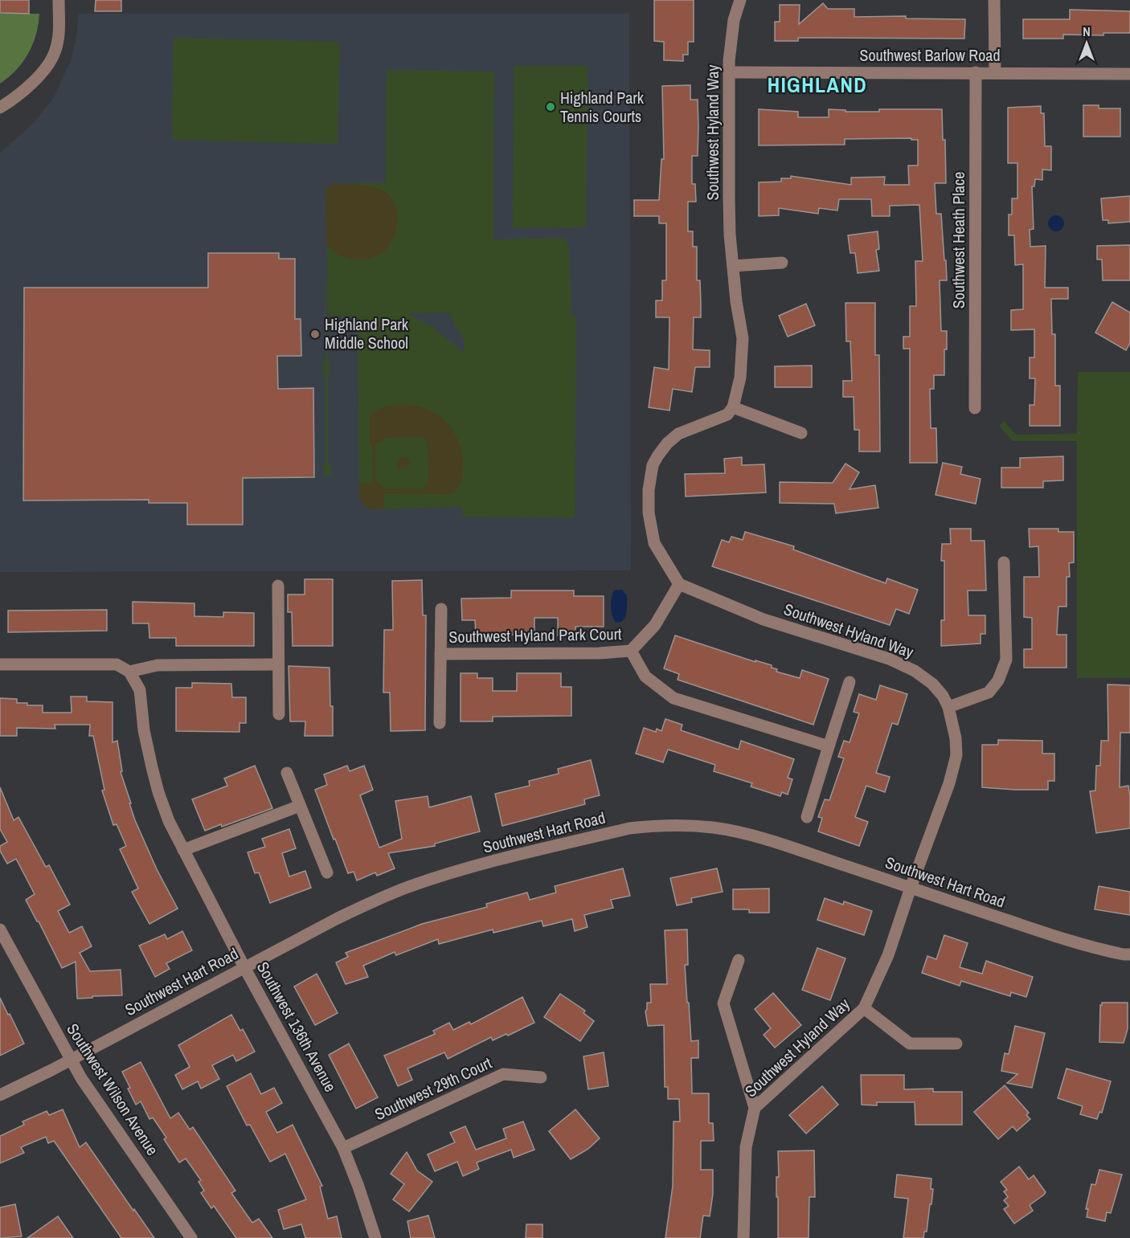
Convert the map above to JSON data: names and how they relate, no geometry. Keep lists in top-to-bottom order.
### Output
{
  "streets": {
    "street": [
      "Southwest Barlow Road",
      "Southwest Hyland Way",
      "Southwest Heath Place",
      "Southwest Hyland Park Court",
      "Southwest Hart Road",
      "Southwest 136th Avenue",
      "Southwest 29th Court",
      "Southwest Wilson Avenue"
    ]
  },
  "crossings": [
    ["Southwest Barlow Road", "Southwest Hyland Way"],
    ["Southwest Barlow Road", "Southwest Heath Place"],
    ["Southwest Hyland Way", "Southwest Hyland Park Court"],
    ["Southwest Hyland Way", "Southwest Hart Road"],
    ["Southwest Hart Road", "Southwest 136th Avenue"],
    ["Southwest Hart Road", "Southwest Wilson Avenue"],
    ["Southwest 136th Avenue", "Southwest 29th Court"]
  ],
  "districts": ["HIGHLAND"],
  "places": ["Highland Park Tennis Courts", "Highland Park Middle School"],
  "north": "top"
}
